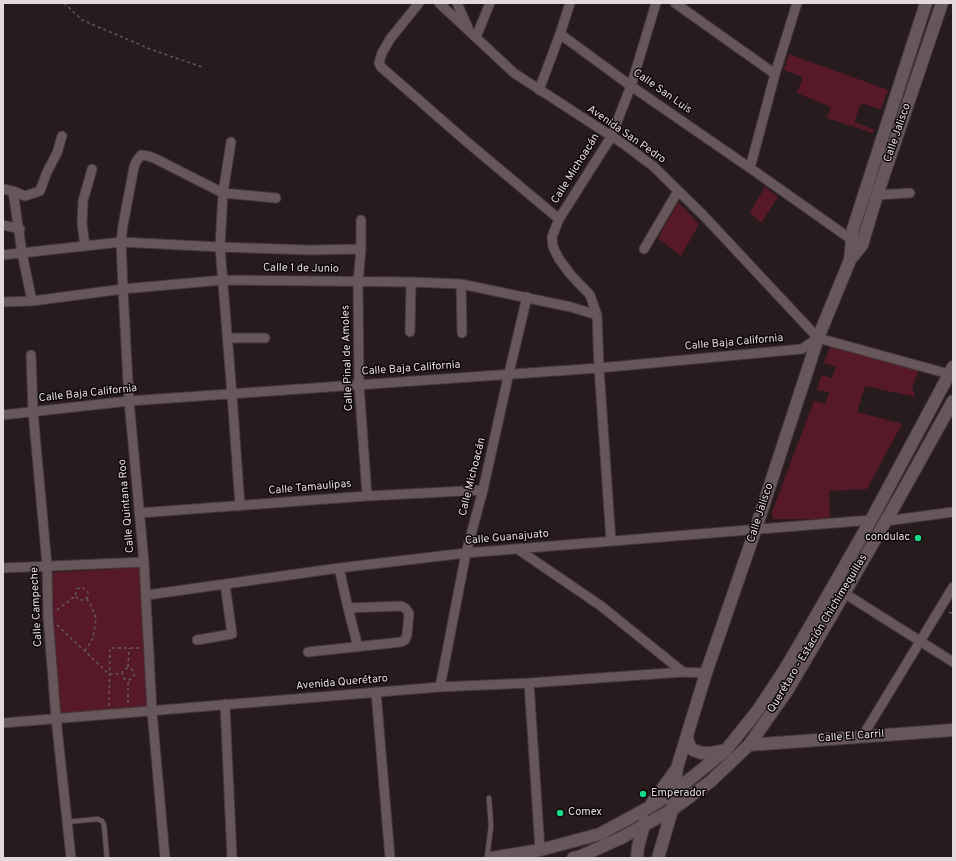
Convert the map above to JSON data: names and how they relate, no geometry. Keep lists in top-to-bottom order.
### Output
{
  "streets": {
    "main road": ["Calle Jalisco", "Querétaro - Estación Chichimequillas", "Calle El Carril"],
    "street": [
      "Calle San Luis",
      "Avenida San Pedro",
      "Calle Michoacán",
      "Calle 1 de Junio",
      "Calle Baja California",
      "Calle Pinal de Amoles",
      "Calle Tamaulipas",
      "Calle Quintana Roo",
      "Calle Guanajuato",
      "Calle Campeche",
      "Avenida Querétaro"
    ]
  },
  "crossings": [
    ["Calle San Luis", "Calle Jalisco"],
    ["Calle San Luis", "Calle Michoacán"],
    ["Calle Jalisco", "Avenida San Pedro"],
    ["Calle Jalisco", "Calle Baja California"],
    ["Calle Jalisco", "Calle Guanajuato"],
    ["Calle Jalisco", "Querétaro - Estación Chichimequillas"],
    ["Calle Jalisco", "Avenida Querétaro"],
    ["Avenida San Pedro", "Calle Michoacán"],
    ["Avenida San Pedro", "Calle Baja California"],
    ["Calle Michoacán", "Calle 1 de Junio"],
    ["Calle Michoacán", "Calle Baja California"],
    ["Calle Michoacán", "Calle Tamaulipas"],
    ["Calle Michoacán", "Calle Guanajuato"],
    ["Calle Michoacán", "Avenida Querétaro"],
    ["Calle 1 de Junio", "Calle Pinal de Amoles"],
    ["Calle 1 de Junio", "Calle Quintana Roo"],
    ["Calle Baja California", "Calle Pinal de Amoles"],
    ["Calle Baja California", "Calle Quintana Roo"],
    ["Calle Baja California", "Calle Campeche"],
    ["Calle Pinal de Amoles", "Calle Tamaulipas"],
    ["Calle Tamaulipas", "Calle Quintana Roo"],
    ["Calle Quintana Roo", "Calle Guanajuato"],
    ["Calle Quintana Roo", "Avenida Querétaro"],
    ["Calle Guanajuato", "Querétaro - Estación Chichimequillas"],
    ["Calle Campeche", "Avenida Querétaro"],
    ["Querétaro - Estación Chichimequillas", "Calle El Carril"]
  ],
  "places": ["condulac", "Emperador", "Comex"]
}
